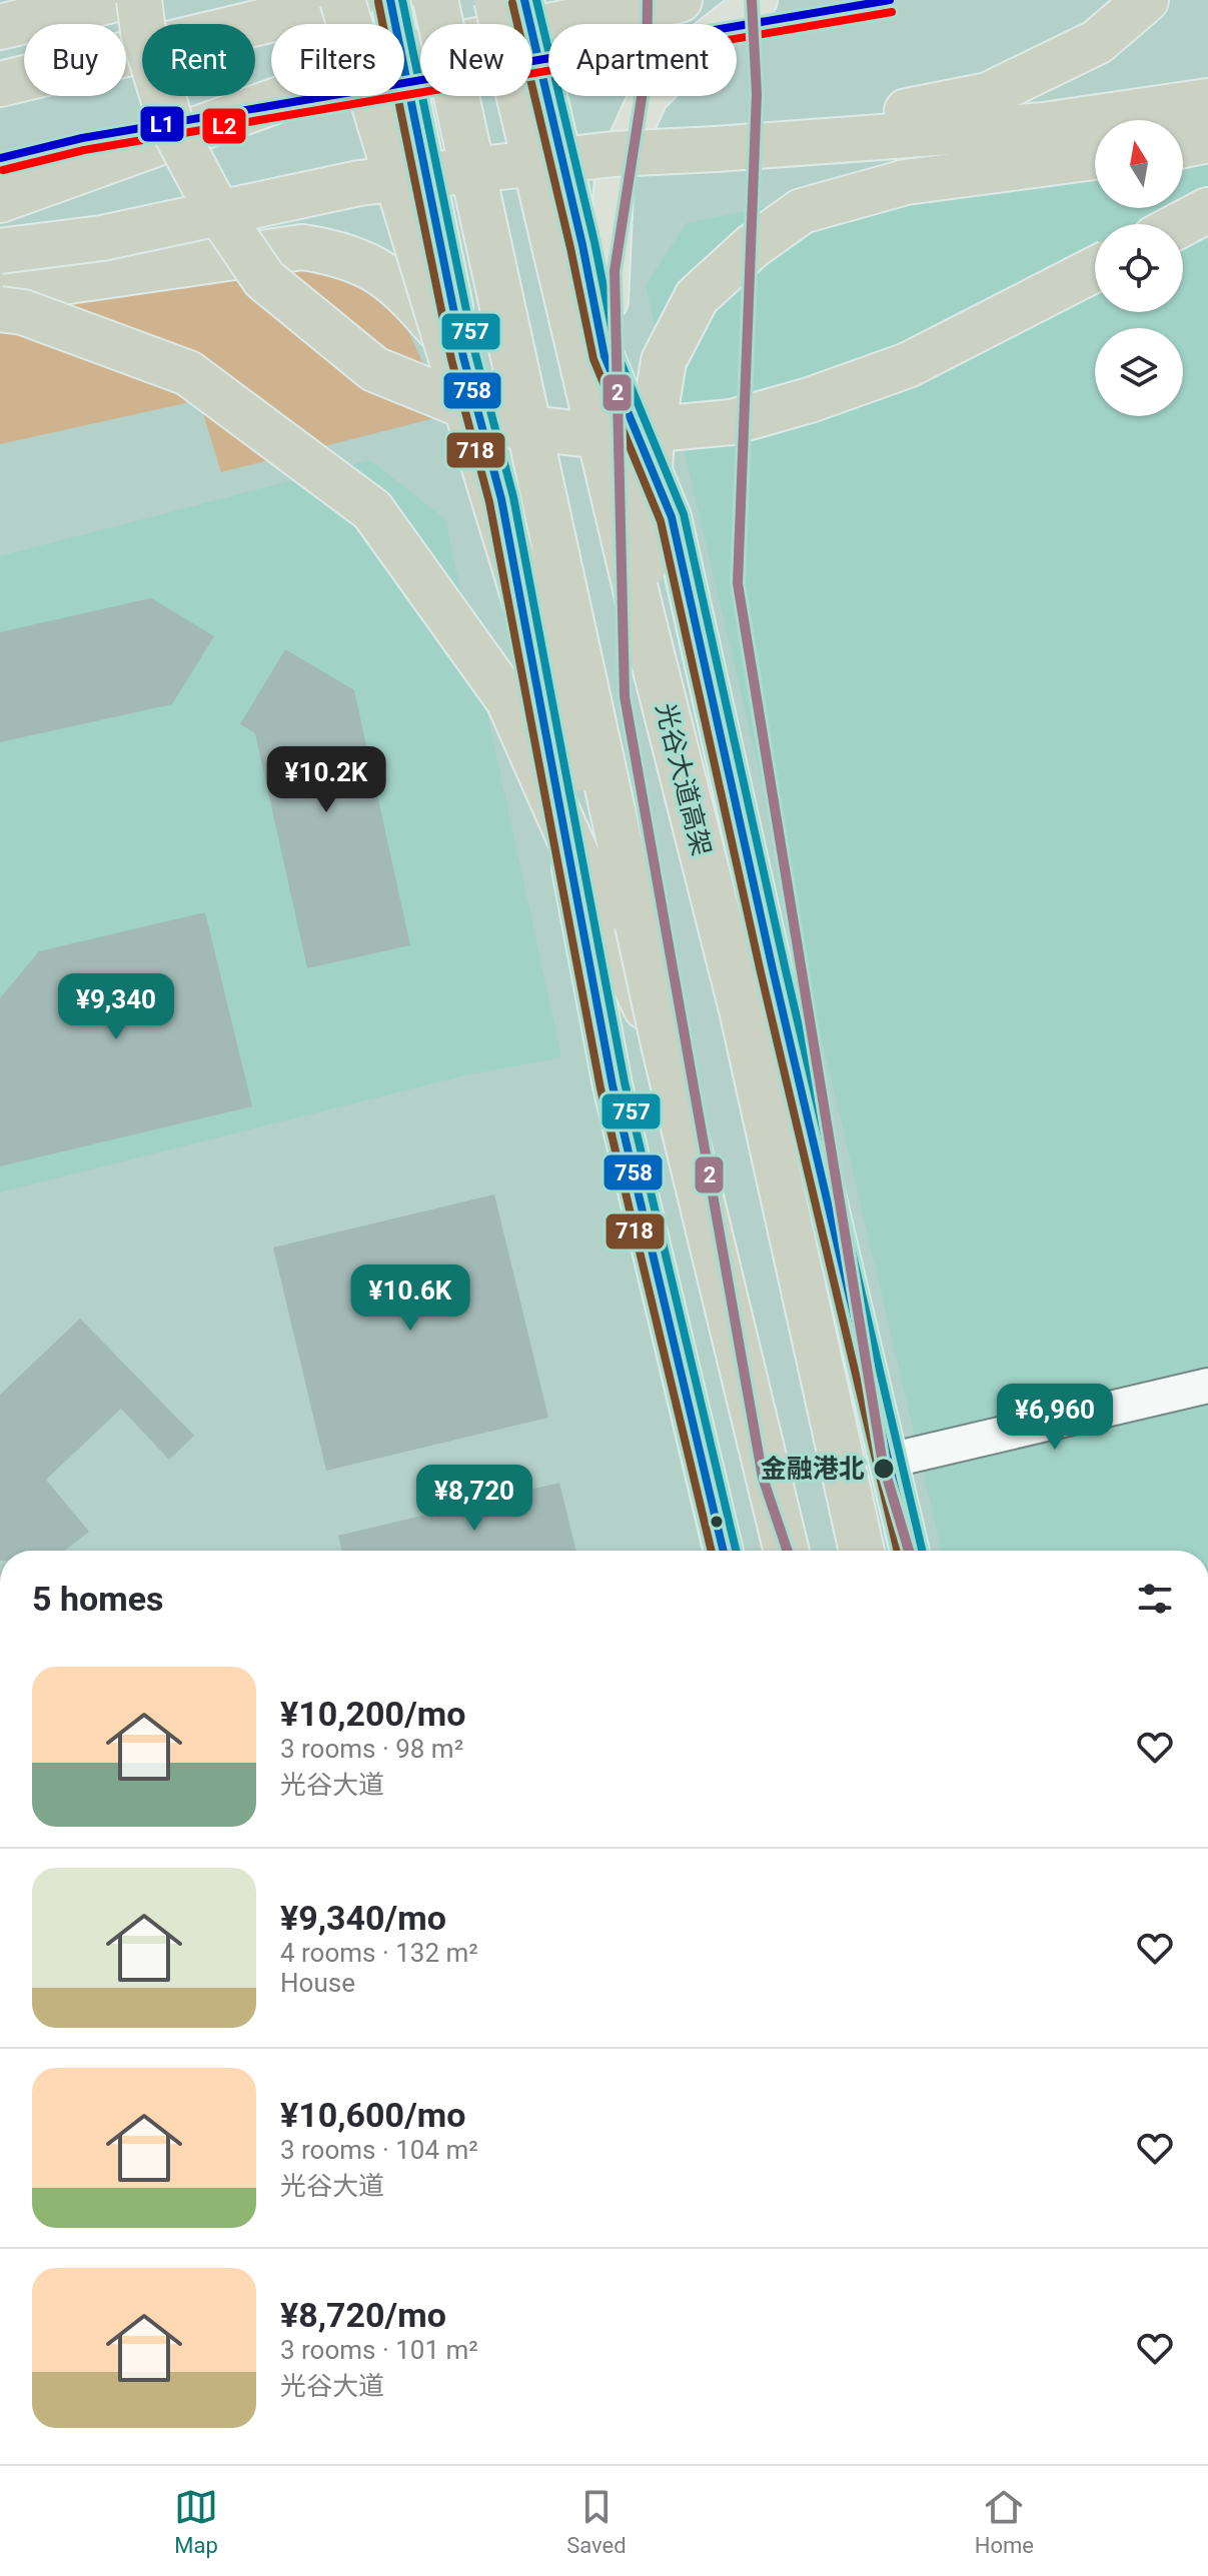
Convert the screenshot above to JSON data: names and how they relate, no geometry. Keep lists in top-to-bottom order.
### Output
{
  "streets": {
    "highway": ["光谷大道高架"]
  },
  "places": ["金融港北"],
  "lines": [
    "transit line 2",
    "transit line L1",
    "transit line 758",
    "transit line 757",
    "transit line 718",
    "transit line L2"
  ],
  "north": "top",
  "page": {
    "chip": [
      "Buy",
      "Rent",
      "Filters",
      "New",
      "Apartment"
    ],
    "price": [
      "¥10.2K",
      "¥9,340",
      "¥10.6K",
      "¥6,960",
      "¥8,720"
    ],
    "heading": "5 homes",
    "list": [
      {
        "name": "¥10,200/mo",
        "note": "3 rooms · 98 m² · 光谷大道"
      },
      {
        "name": "¥9,340/mo",
        "note": "4 rooms · 132 m² · House"
      },
      {
        "name": "¥10,600/mo",
        "note": "3 rooms · 104 m² · 光谷大道"
      },
      {
        "name": "¥8,720/mo",
        "note": "3 rooms · 101 m² · 光谷大道"
      }
    ],
    "tabs": ["Map", "Saved", "Home"]
  }
}
